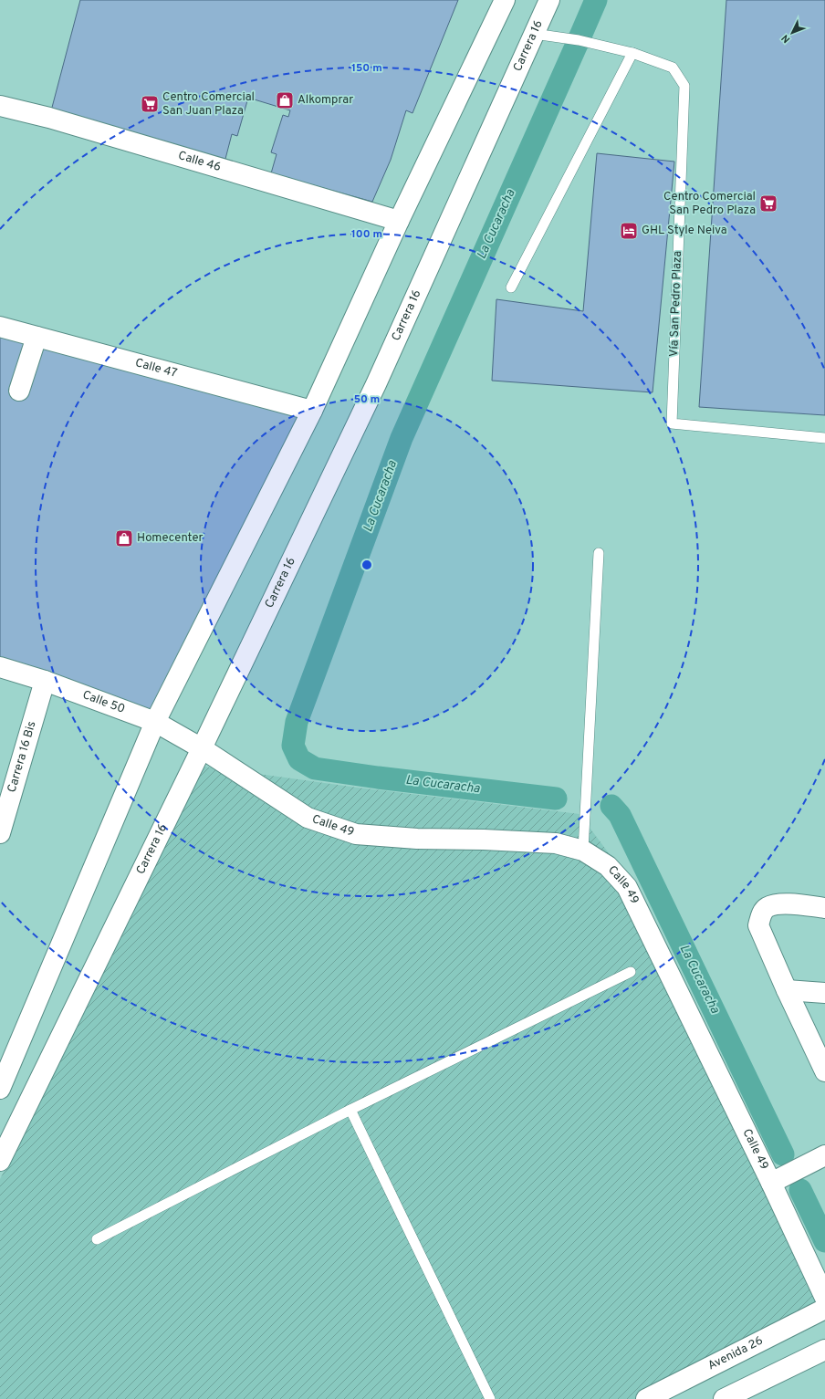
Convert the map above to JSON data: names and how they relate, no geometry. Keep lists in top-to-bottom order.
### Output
{
  "streets": {
    "main road": [
      "Carrera 16",
      "Calle 46",
      "Calle 47",
      "Calle 50",
      "Carrera 16 Bis",
      "Calle 49",
      "Avenida 26"
    ],
    "lane": ["Vía San Pedro Plaza"]
  },
  "crossings": [
    ["Carrera 16", "Vía San Pedro Plaza"],
    ["Carrera 16", "Calle 50"],
    ["Carrera 16", "Calle 49"],
    ["Calle 50", "Carrera 16 Bis"],
    ["Calle 50", "Calle 49"]
  ],
  "water": ["La Cucaracha"],
  "places": {
    "shop": ["Alkomprar", "Homecenter"],
    "supermarket": ["Centro Comercial San Juan Plaza", "Centro Comercial San Pedro Plaza"],
    "hotel": ["GHL Style Neiva"]
  },
  "north": "bottom left",
  "rings": ["150 m", "100 m", "50 m"]
}
